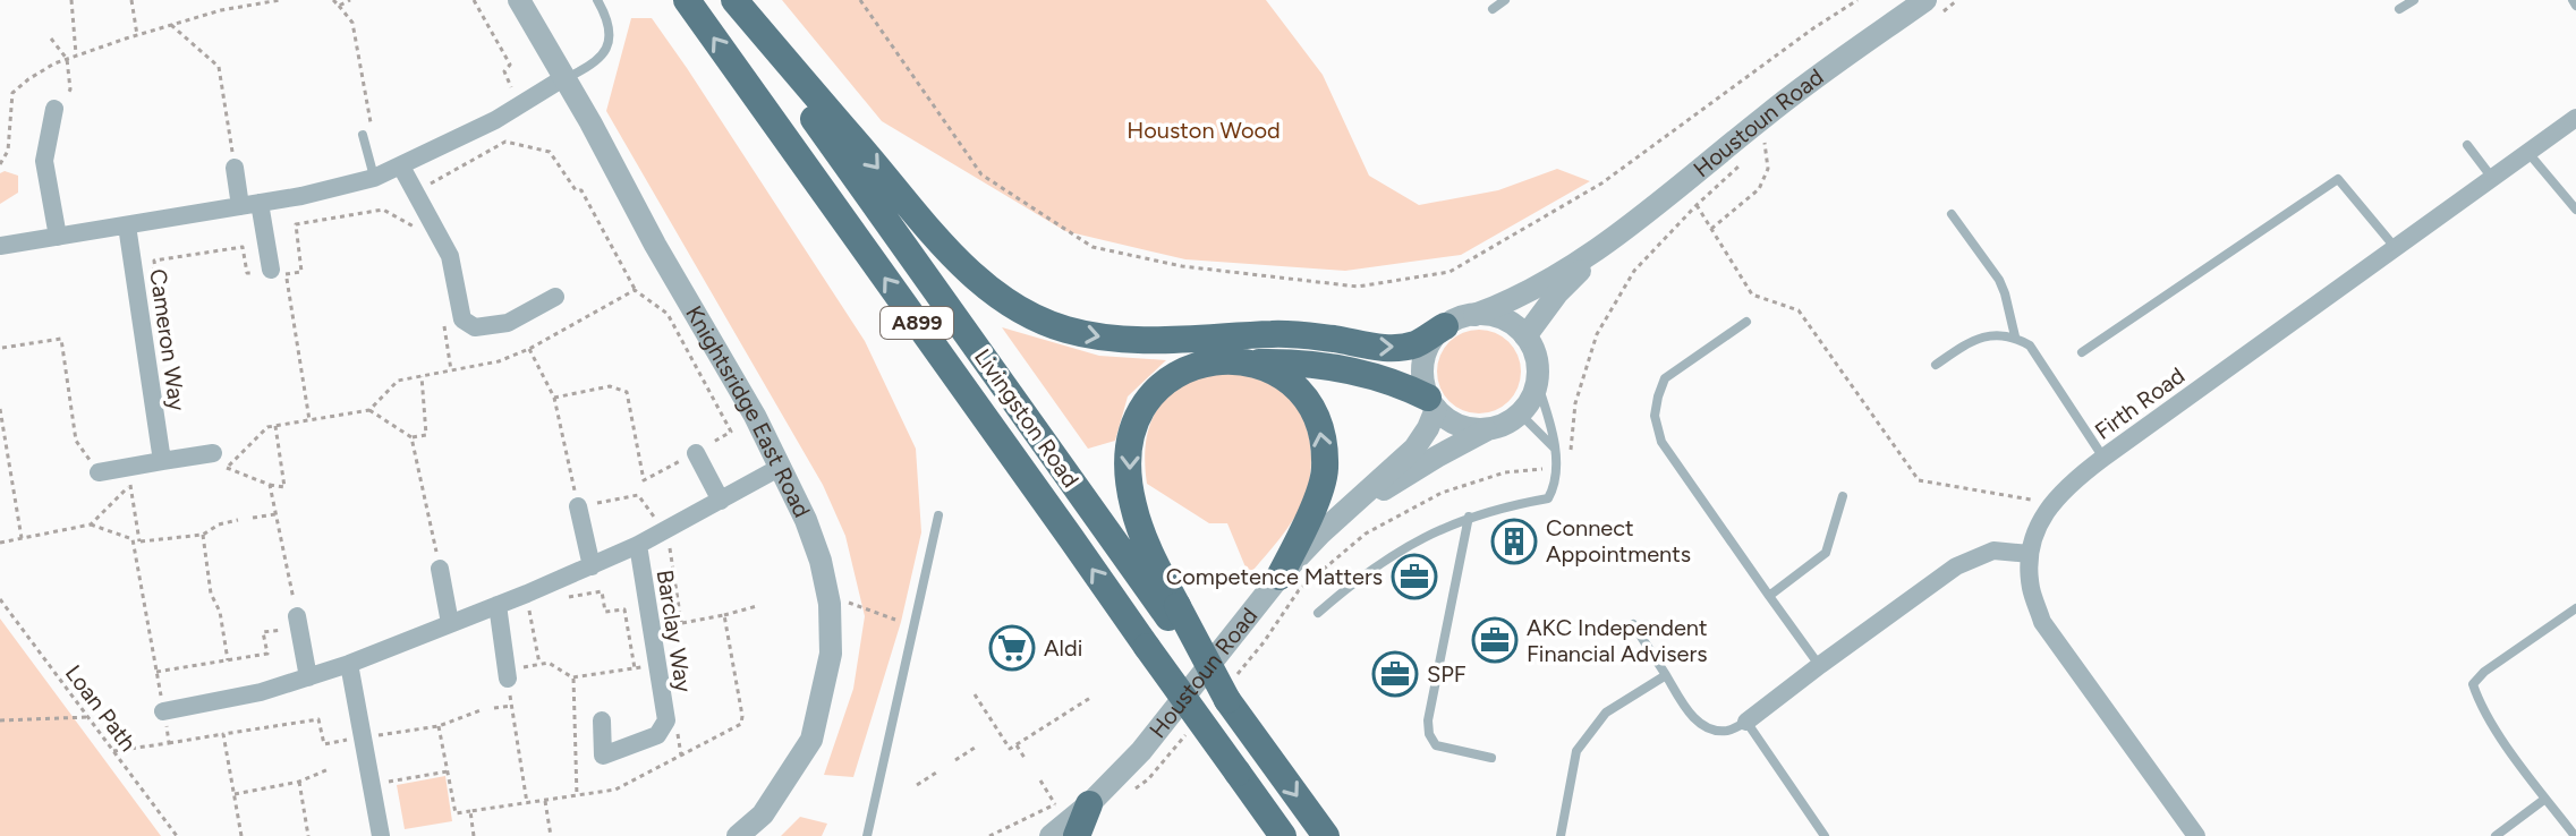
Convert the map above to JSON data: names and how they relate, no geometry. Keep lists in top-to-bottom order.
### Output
{
  "streets": {
    "main road": ["A899", "Livingston Road"],
    "street": [
      "Houstoun Road",
      "Cameron Way",
      "Firth Road",
      "Knightsridge East Road",
      "Barclay Way"
    ],
    "path": ["Loan Path"]
  },
  "crossings": [
    ["Knightsridge East Road", "Barclay Way"]
  ],
  "parks": ["Houston Wood"],
  "places": {
    "building": ["Connect Appointments"],
    "office": ["Competence Matters", "AKC Independent Financial Advisers", "SPF"],
    "supermarket": ["Aldi"]
  }
}
